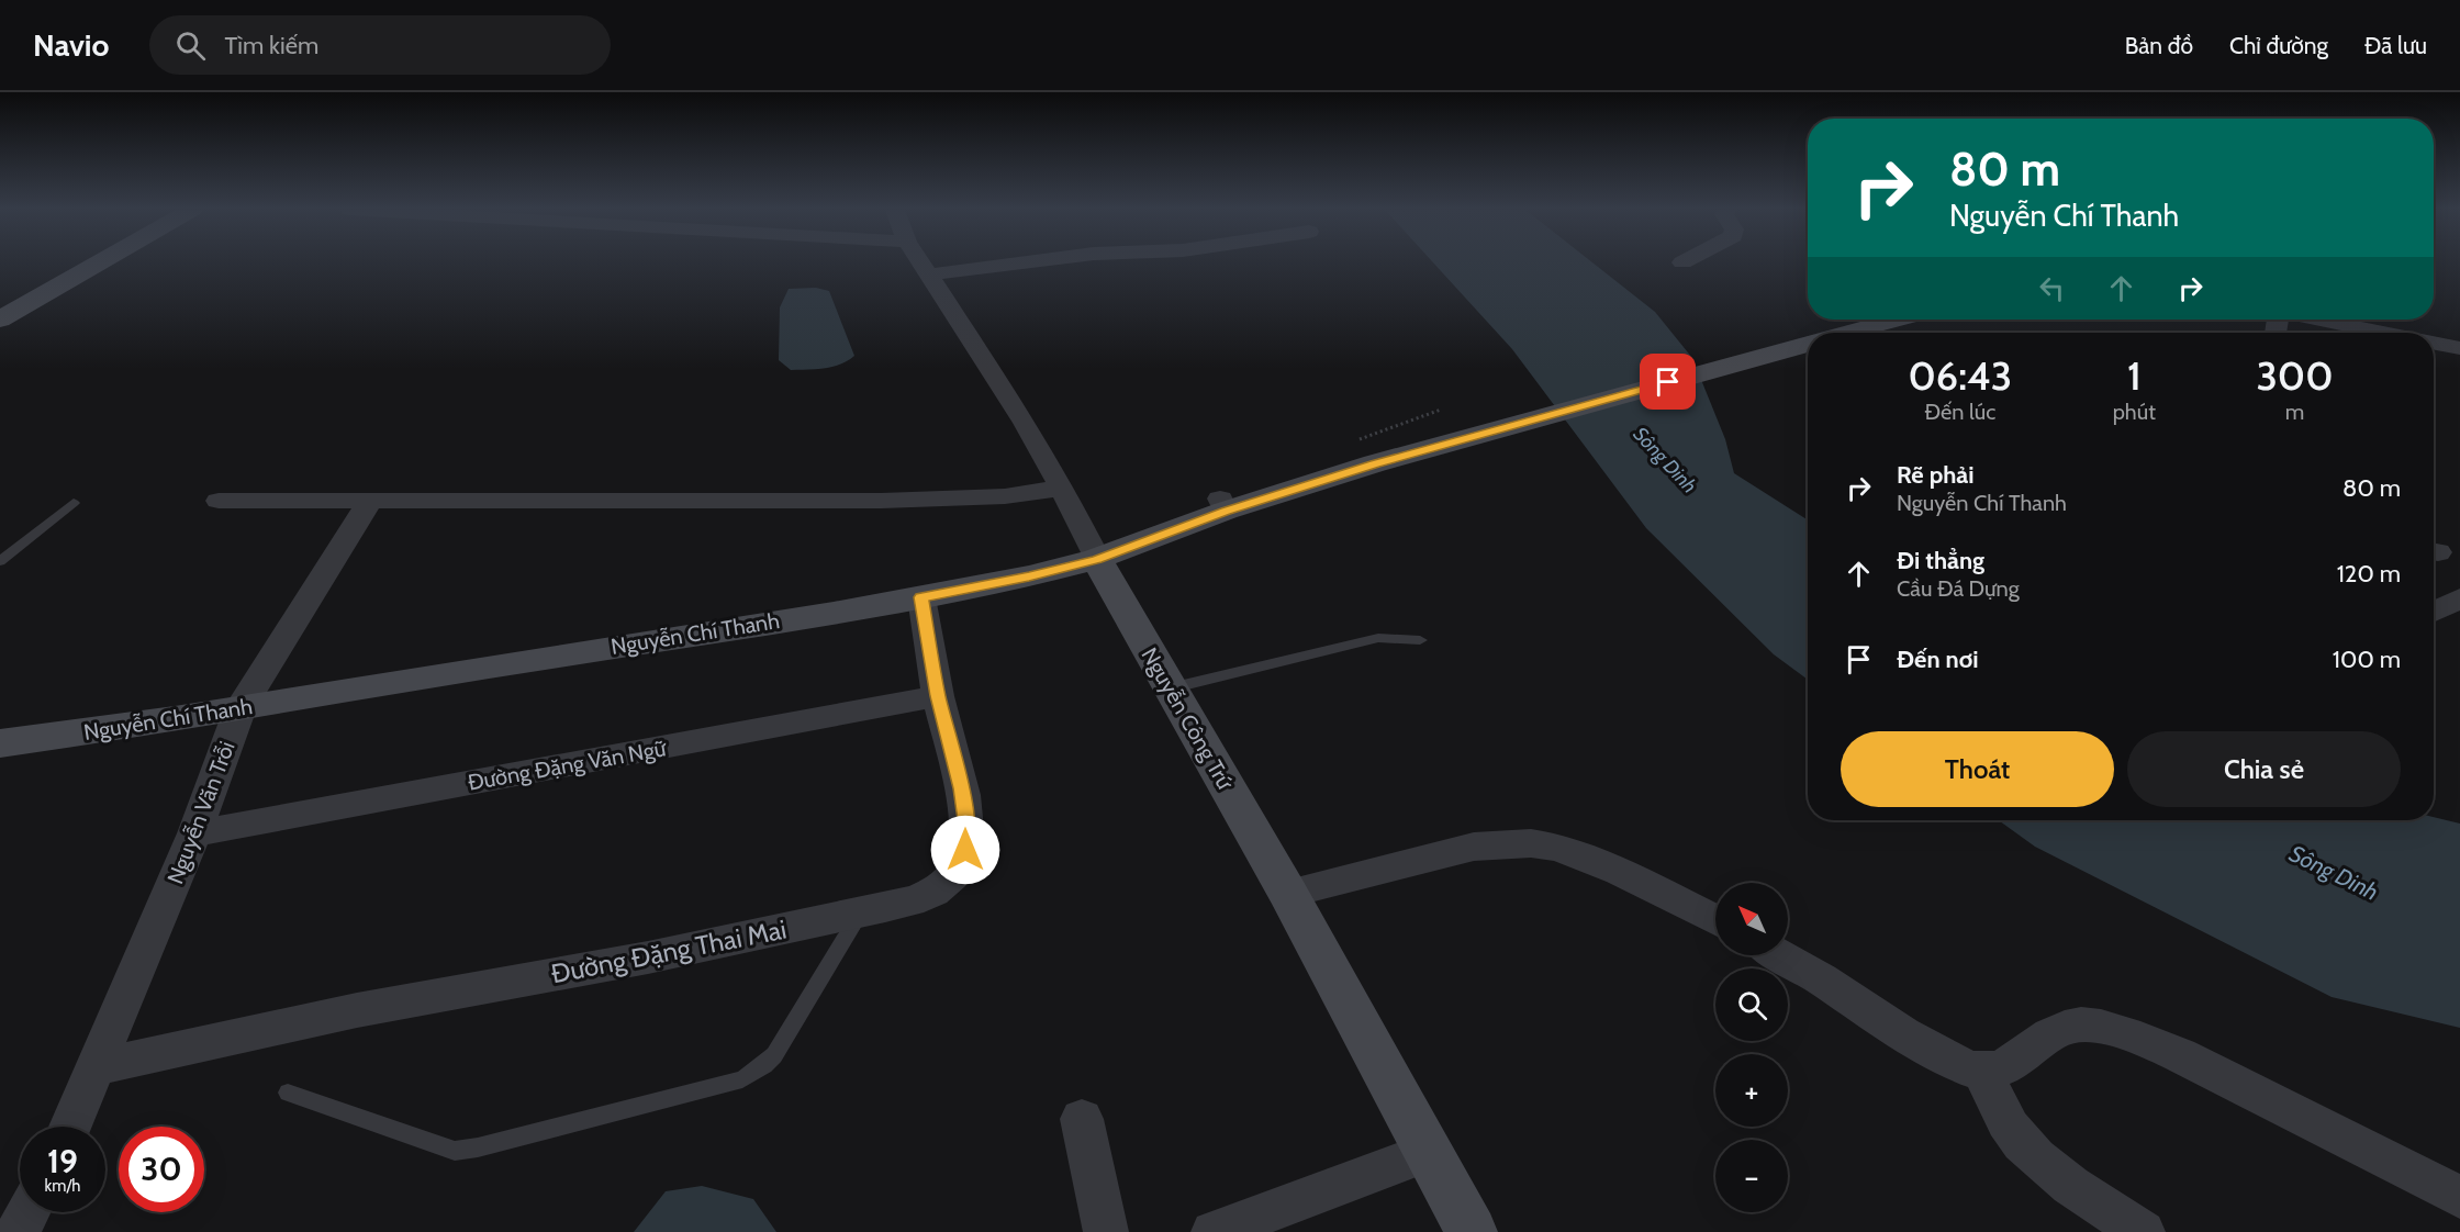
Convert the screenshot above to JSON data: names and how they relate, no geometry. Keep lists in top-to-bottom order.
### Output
{
  "streets": {
    "main road": ["Nguyễn Chí Thanh", "Nguyễn Công Trứ"],
    "street": ["Đường Đặng Văn Ngữ", "Nguyễn Văn Trỗi", "Đường Đặng Thai Mai"]
  },
  "crossings": [
    ["Nguyễn Chí Thanh", "Nguyễn Công Trứ"],
    ["Nguyễn Chí Thanh", "Nguyễn Văn Trỗi"],
    ["Nguyễn Chí Thanh", "Đường Đặng Thai Mai"],
    ["Đường Đặng Văn Ngữ", "Nguyễn Văn Trỗi"],
    ["Đường Đặng Văn Ngữ", "Đường Đặng Thai Mai"],
    ["Nguyễn Văn Trỗi", "Đường Đặng Thai Mai"]
  ],
  "water": ["Sông Dinh"],
  "north": "top left",
  "page": {
    "header": "Navio",
    "search": "Tìm kiếm",
    "nav": ["Bản đồ", "Chỉ đường", "Đã lưu"],
    "turn": ["80 m", "Nguyễn Chí Thanh"],
    "eta": [
      "06:43",
      "Đến lúc",
      "1",
      "phút",
      "300",
      "m"
    ],
    "list": [
      {
        "name": "Rẽ phải",
        "note": "Nguyễn Chí Thanh",
        "value": "80 m"
      },
      {
        "name": "Đi thẳng",
        "note": "Cầu Đá Dựng",
        "value": "120 m"
      },
      {
        "name": "Đến nơi",
        "value": "100 m"
      }
    ],
    "buttons": ["Thoát", "Chia sẻ"],
    "map_buttons": ["+", "−"],
    "speed": "19 km/h",
    "limit": "30"
  }
}
